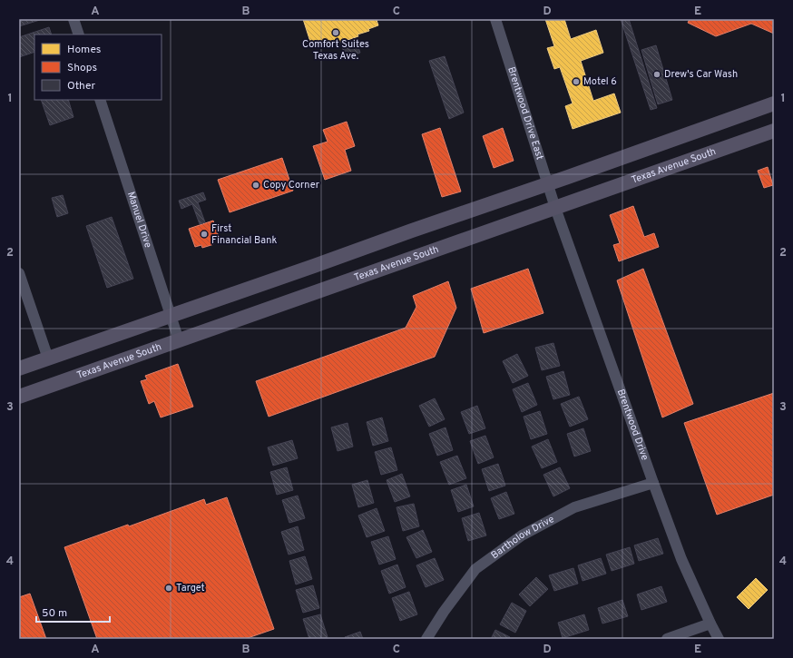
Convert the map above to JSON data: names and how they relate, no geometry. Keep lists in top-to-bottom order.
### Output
{
  "streets": {
    "main road": ["Texas Avenue South"],
    "street": [
      "Brentwood Drive East",
      "Manuel Drive",
      "Brentwood Drive",
      "Bartholow Drive"
    ]
  },
  "crossings": [
    ["Brentwood Drive East", "Texas Avenue South"],
    ["Brentwood Drive East", "Brentwood Drive"],
    ["Texas Avenue South", "Manuel Drive"],
    ["Texas Avenue South", "Brentwood Drive"],
    ["Brentwood Drive", "Bartholow Drive"]
  ],
  "places": [
    "Comfort Suites Texas Ave.",
    "Drew's Car Wash",
    "Motel 6",
    "Copy Corner",
    "First Financial Bank",
    "Target"
  ],
  "legend": ["Homes", "Shops", "Other"],
  "scale_bar": "50 m",
  "grid": {
    "columns": [
      "A",
      "B",
      "C",
      "D",
      "E"
    ],
    "rows": [
      "1",
      "2",
      "3",
      "4"
    ]
  }
}
